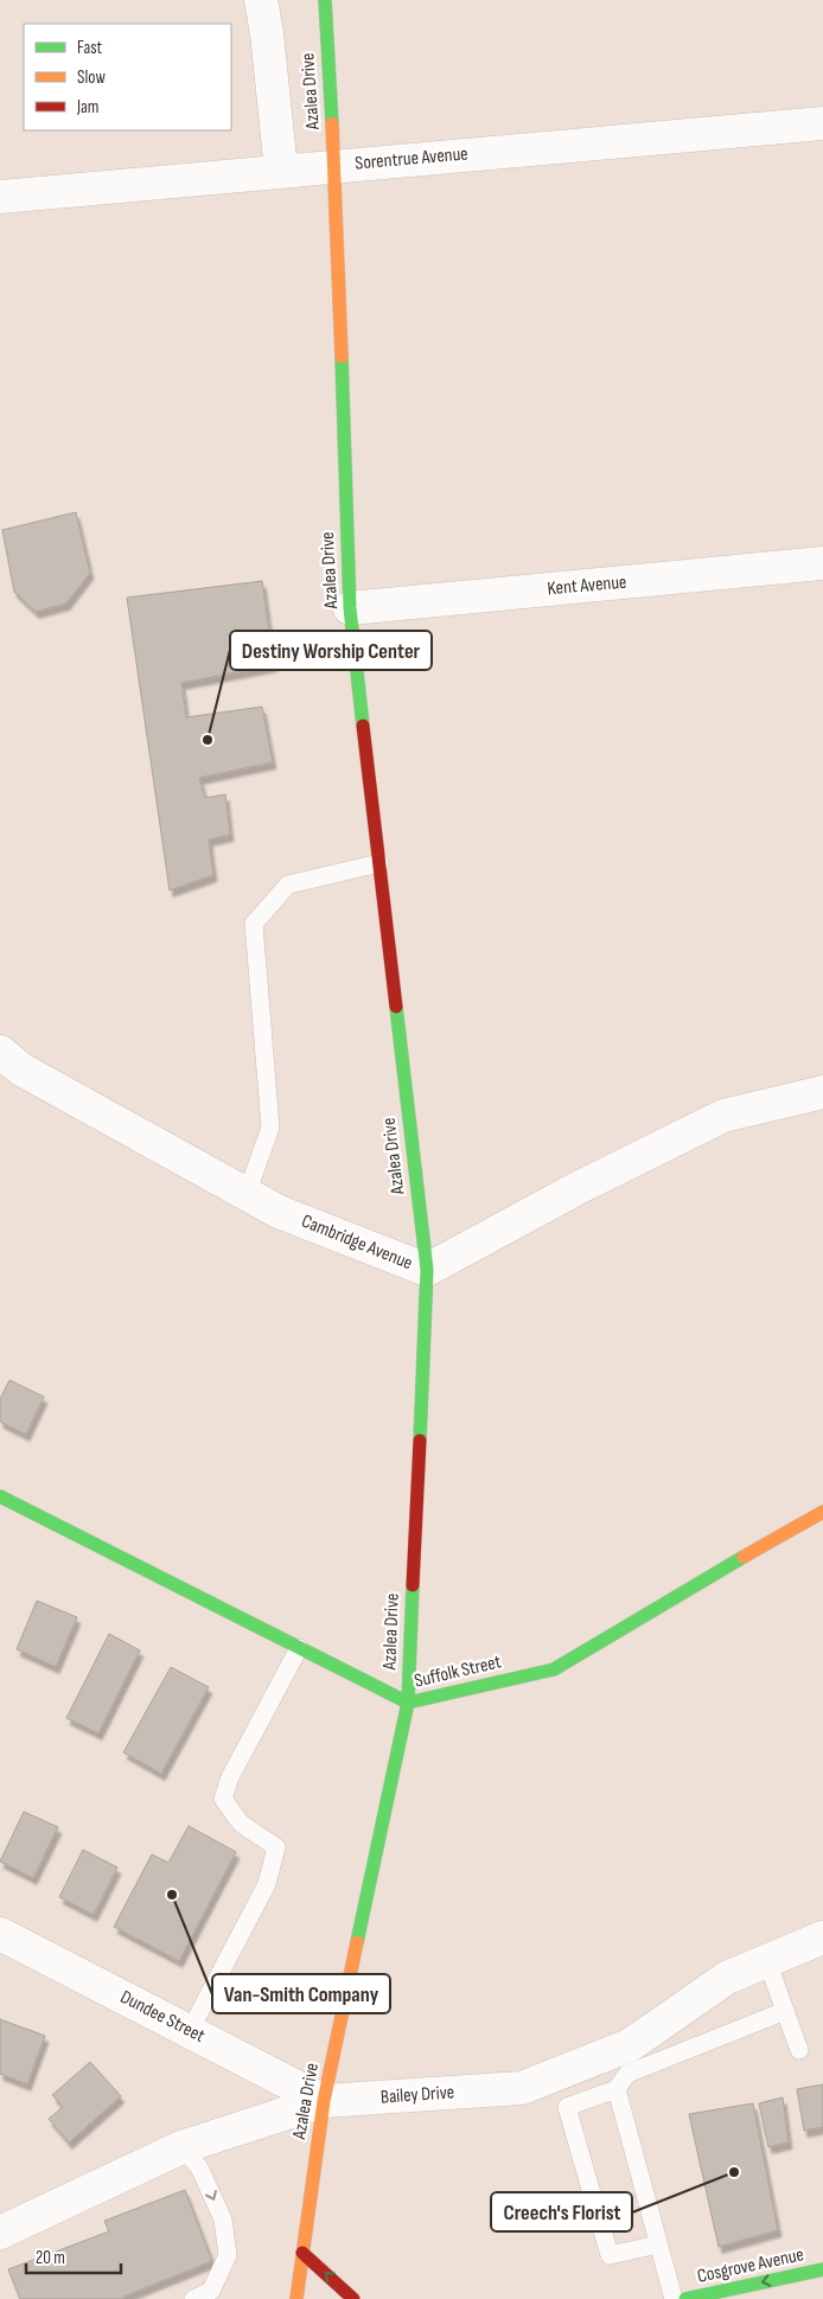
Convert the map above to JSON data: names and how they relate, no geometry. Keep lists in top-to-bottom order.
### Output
{
  "streets": {
    "street": [
      "Azalea Drive",
      "Sorentrue Avenue",
      "Kent Avenue",
      "Cambridge Avenue",
      "Suffolk Street",
      "Dundee Street",
      "Bailey Drive",
      "Cosgrove Avenue"
    ]
  },
  "crossings": [
    ["Azalea Drive", "Sorentrue Avenue"],
    ["Azalea Drive", "Kent Avenue"],
    ["Azalea Drive", "Cambridge Avenue"],
    ["Azalea Drive", "Suffolk Street"],
    ["Azalea Drive", "Dundee Street"],
    ["Azalea Drive", "Bailey Drive"],
    ["Dundee Street", "Bailey Drive"]
  ],
  "one_way": ["Cosgrove Avenue"],
  "places": ["Destiny Worship Center", "Van-Smith Company", "Creech's Florist"],
  "legend": ["Fast", "Slow", "Jam"],
  "scale_bar": "20 m"
}
